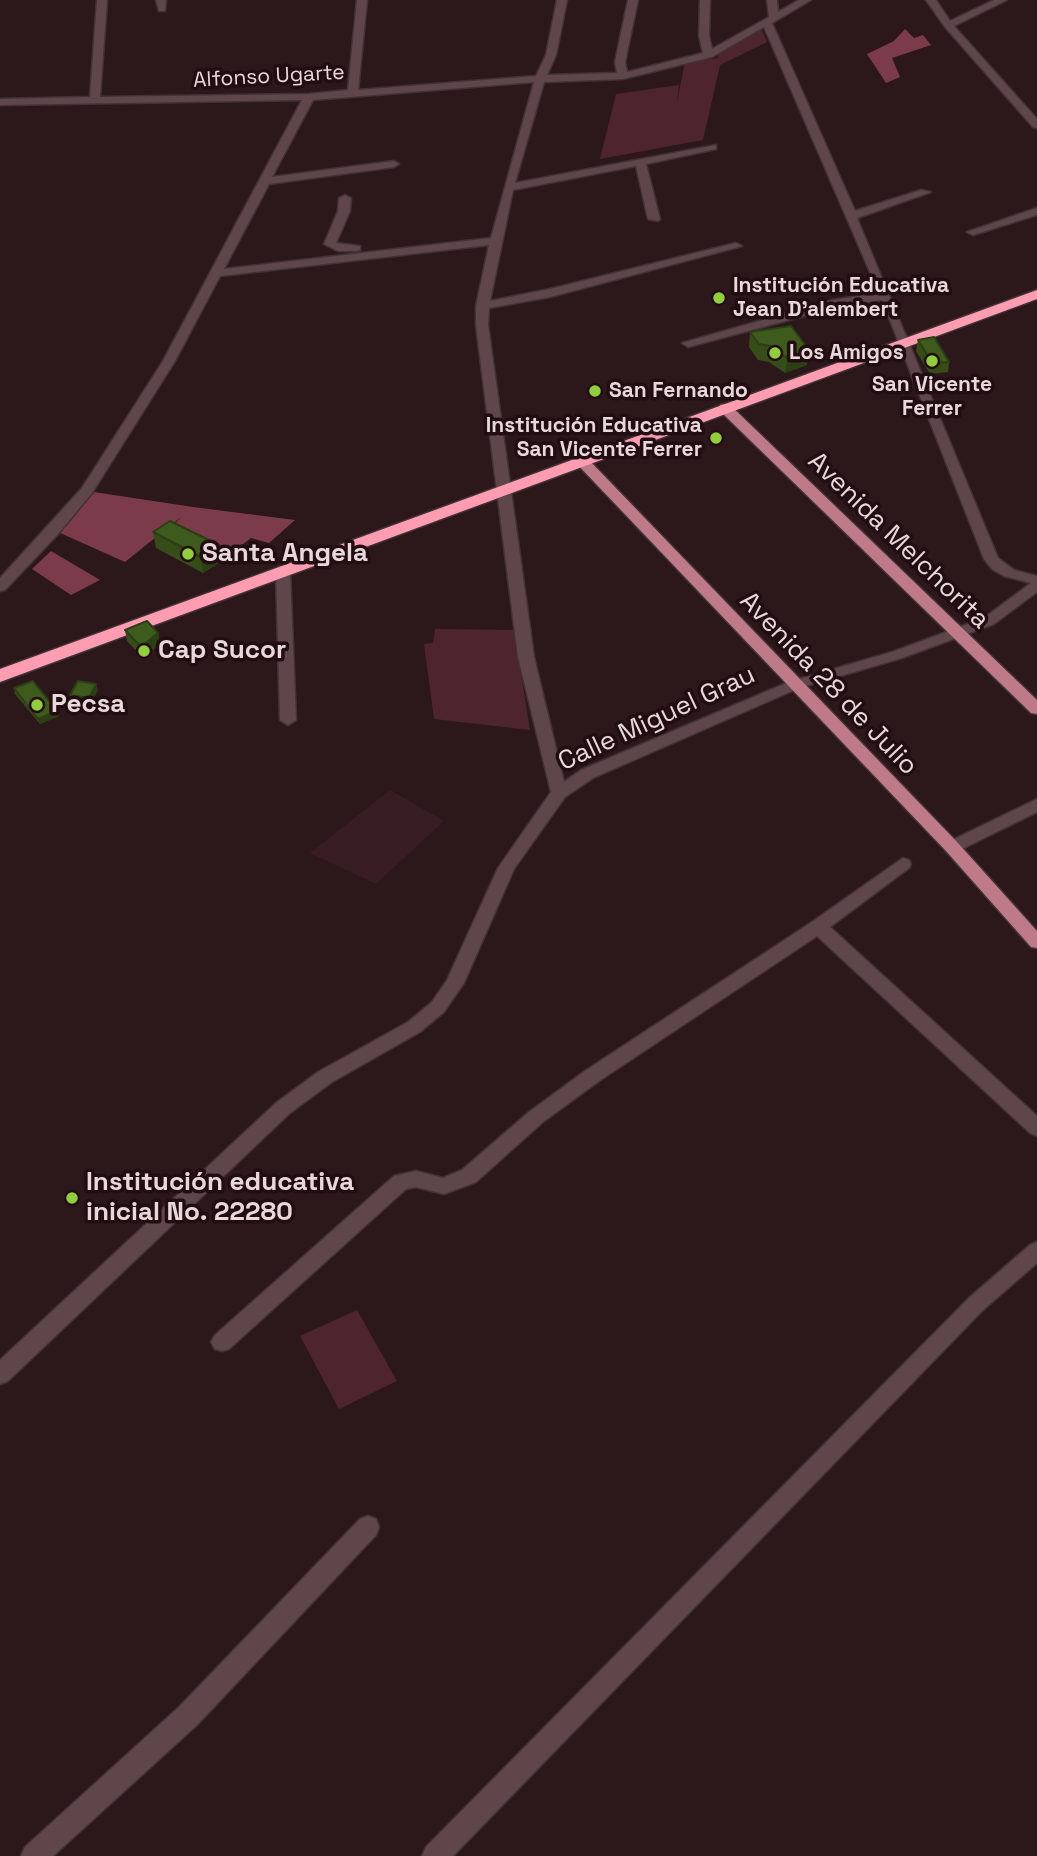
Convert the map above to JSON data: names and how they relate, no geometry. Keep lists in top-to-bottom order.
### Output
{
  "streets": {
    "main road": ["Avenida Melchorita", "Avenida 28 de Julio"],
    "street": ["Alfonso Ugarte", "Calle Miguel Grau"]
  },
  "crossings": [
    ["Avenida Melchorita", "Calle Miguel Grau"],
    ["Avenida 28 de Julio", "Calle Miguel Grau"]
  ],
  "places": [
    "Institución Educativa Jean D'alembert",
    "Los Amigos",
    "San Vicente Ferrer",
    "San Fernando",
    "Institución Educativa San Vicente Ferrer",
    "Santa Angela",
    "Cap Sucor",
    "Pecsa",
    "Institución educativa inicial No. 22280"
  ]
}
